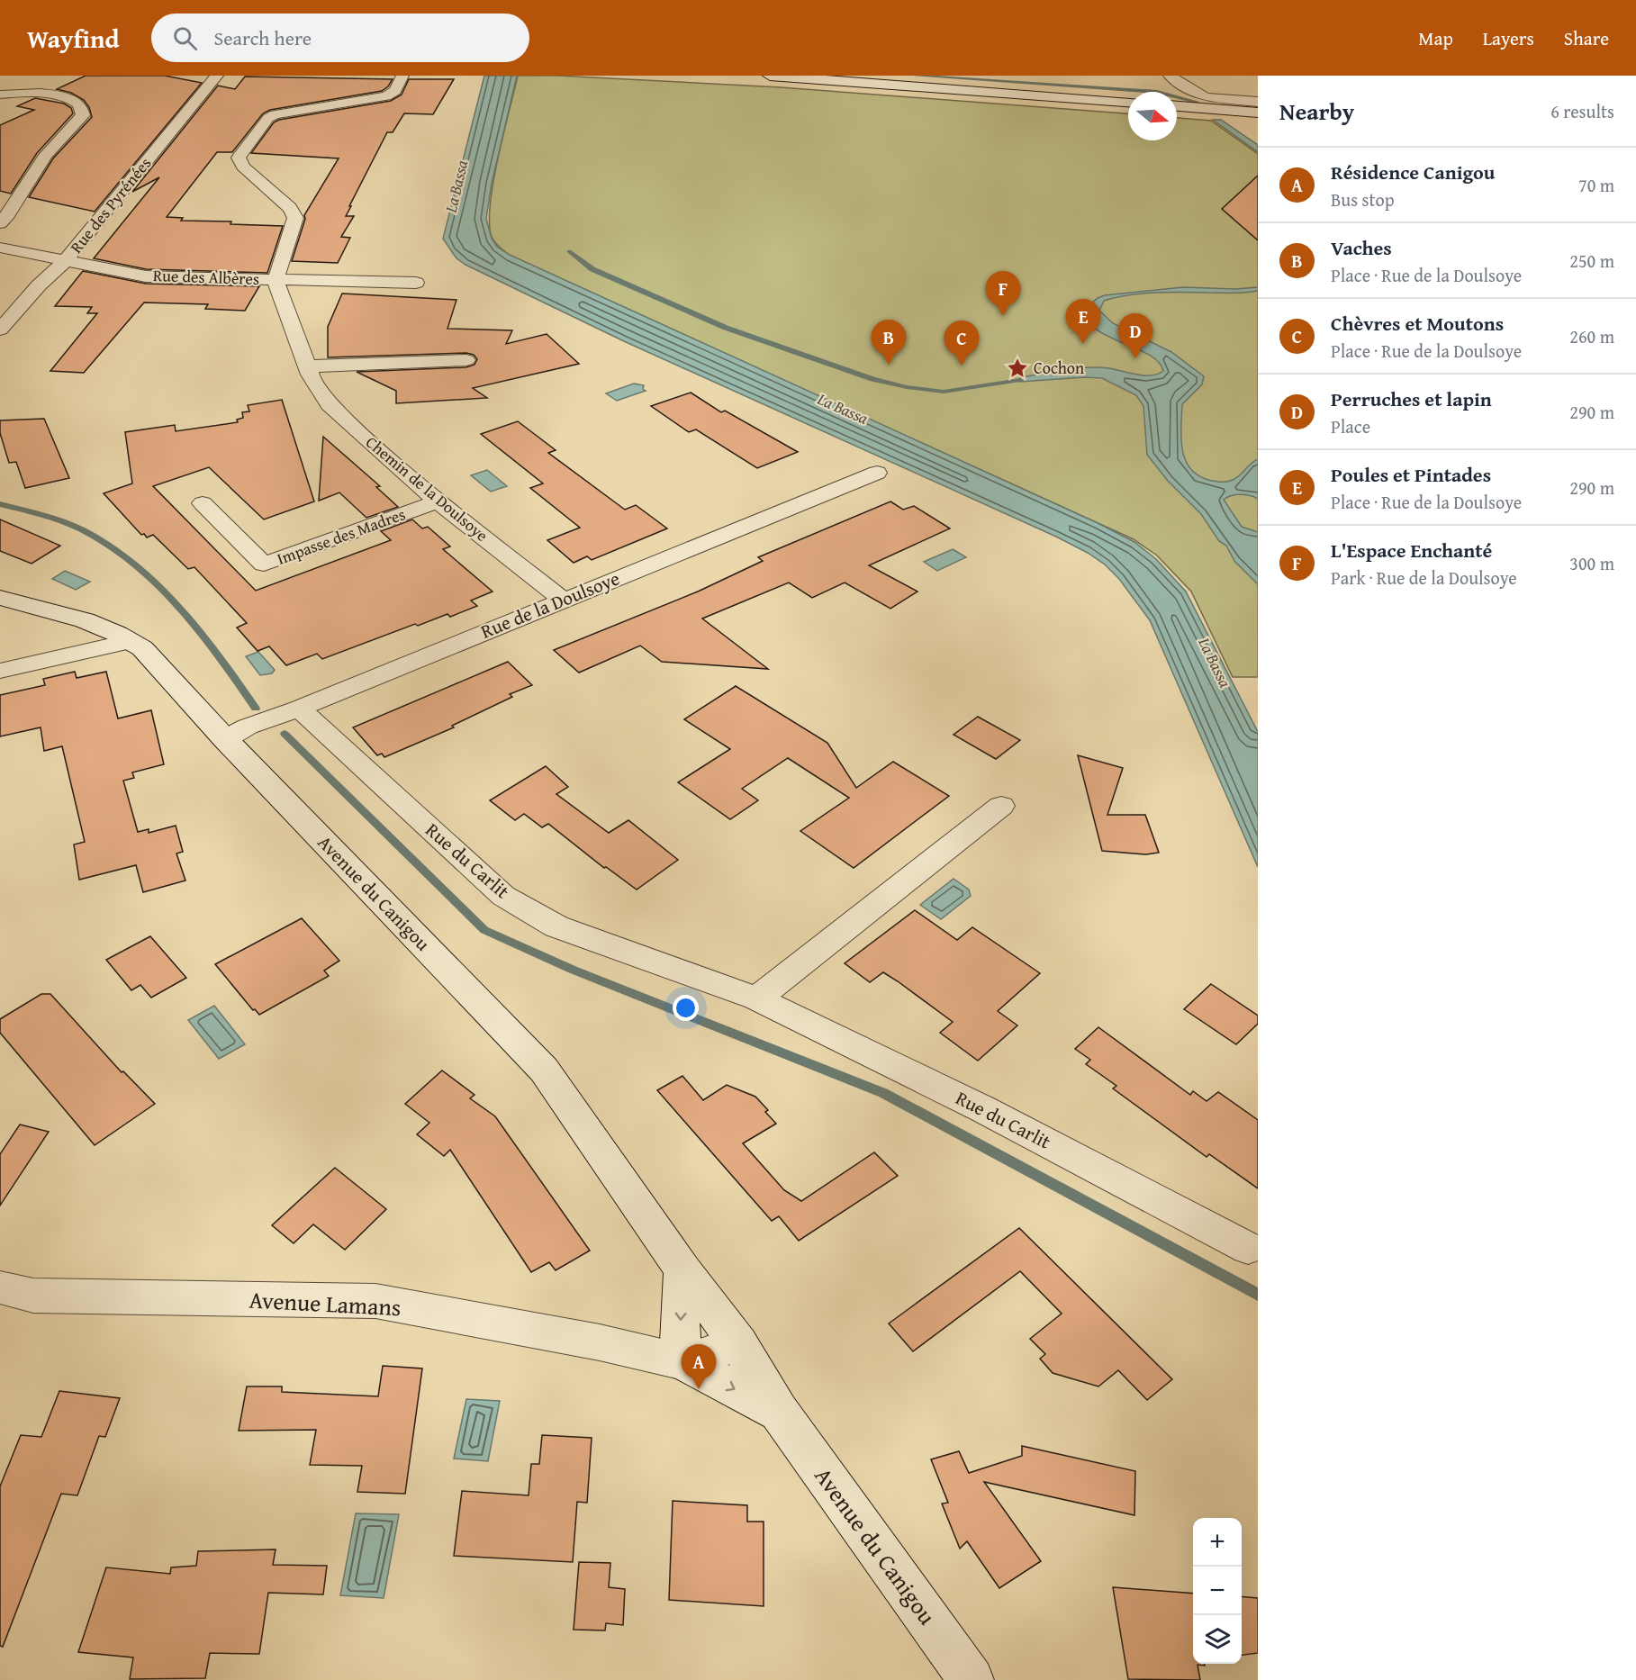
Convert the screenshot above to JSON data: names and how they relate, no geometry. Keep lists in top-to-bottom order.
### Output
{
  "streets": {
    "street": [
      "Rue des Pyrénées",
      "Rue des Albères",
      "Chemin de la Doulsoye",
      "Impasse des Madres",
      "Rue de la Doulsoye",
      "Rue du Carlit",
      "Avenue du Canigou",
      "Avenue Lamans"
    ]
  },
  "crossings": [
    ["Rue des Pyrénées", "Rue des Albères"],
    ["Rue des Albères", "Chemin de la Doulsoye"],
    ["Chemin de la Doulsoye", "Impasse des Madres"],
    ["Chemin de la Doulsoye", "Rue de la Doulsoye"],
    ["Rue de la Doulsoye", "Rue du Carlit"],
    ["Rue de la Doulsoye", "Avenue du Canigou"],
    ["Avenue du Canigou", "Avenue Lamans"]
  ],
  "water": ["La Bassa"],
  "places": {
    "place": ["Cochon"]
  },
  "north": "right",
  "page": {
    "header": "Wayfind",
    "search": "Search here",
    "nav": ["Map", "Layers", "Share"],
    "heading": ["Nearby", "6 results"],
    "list": [
      {
        "mark": "A",
        "name": "Résidence Canigou",
        "note": "Bus stop",
        "value": "70 m"
      },
      {
        "mark": "B",
        "name": "Vaches",
        "note": "Place · Rue de la Doulsoye",
        "value": "250 m"
      },
      {
        "mark": "C",
        "name": "Chèvres et Moutons",
        "note": "Place · Rue de la Doulsoye",
        "value": "260 m"
      },
      {
        "mark": "D",
        "name": "Perruches et lapin",
        "note": "Place",
        "value": "290 m"
      },
      {
        "mark": "E",
        "name": "Poules et Pintades",
        "note": "Place · Rue de la Doulsoye",
        "value": "290 m"
      },
      {
        "mark": "F",
        "name": "L'Espace Enchanté",
        "note": "Park · Rue de la Doulsoye",
        "value": "300 m"
      }
    ],
    "pins": [
      "F",
      "E",
      "D",
      "B",
      "C",
      "A"
    ],
    "map_buttons": ["+", "−"]
  }
}
